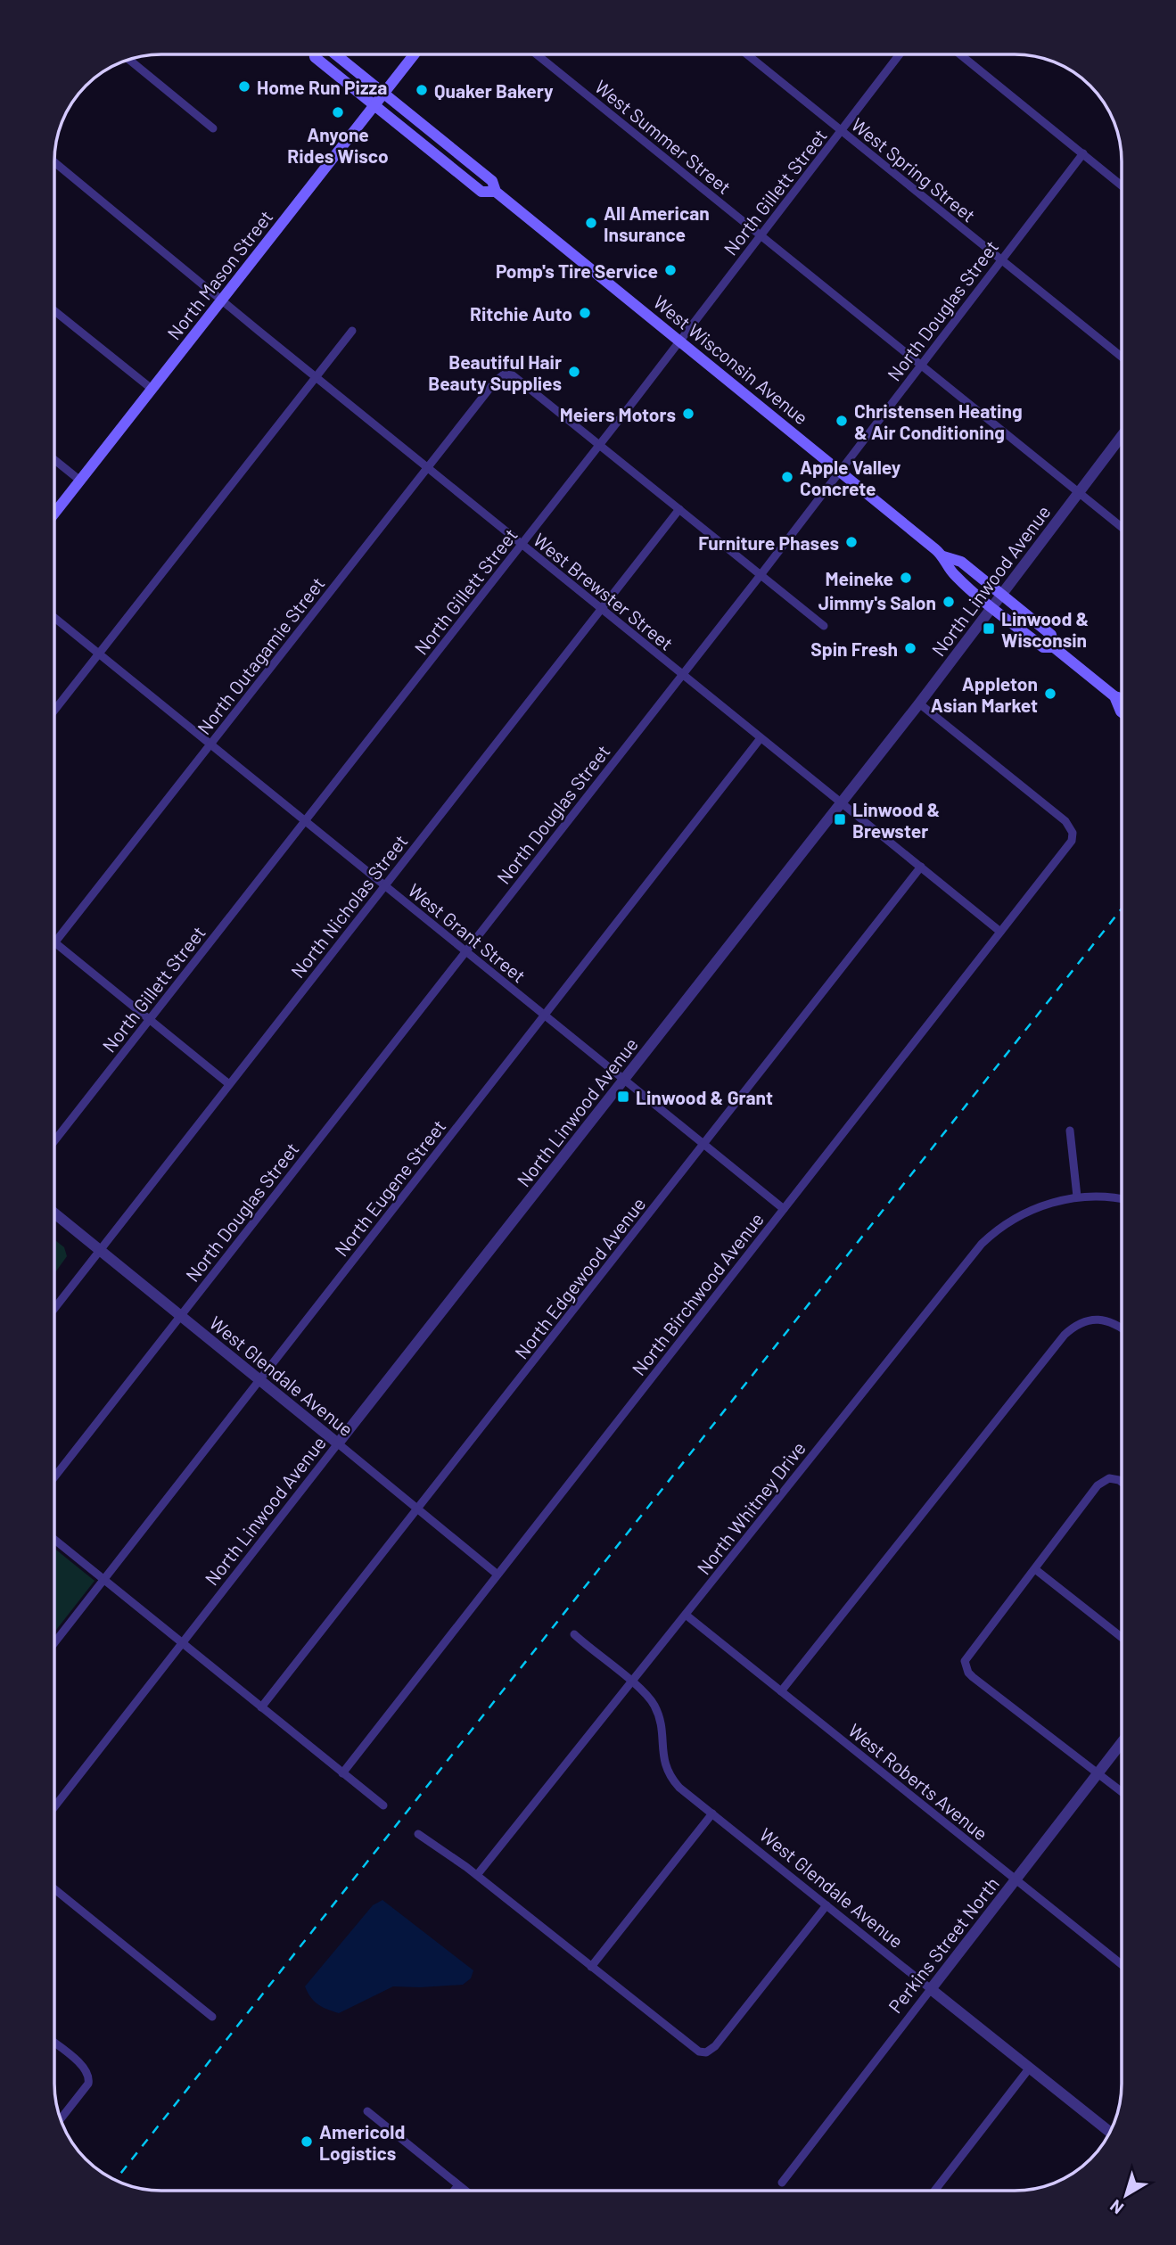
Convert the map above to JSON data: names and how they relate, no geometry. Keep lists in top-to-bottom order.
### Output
{
  "streets": {
    "main road": ["North Mason Street", "West Wisconsin Avenue"],
    "street": [
      "West Summer Street",
      "West Spring Street",
      "North Gillett Street",
      "North Douglas Street",
      "North Linwood Avenue",
      "West Brewster Street",
      "North Outagamie Street",
      "North Nicholas Street",
      "West Grant Street",
      "North Eugene Street",
      "North Edgewood Avenue",
      "North Birchwood Avenue",
      "West Glendale Avenue",
      "North Whitney Drive",
      "West Roberts Avenue",
      "Perkins Street North"
    ]
  },
  "crossings": [
    ["West Summer Street", "North Gillett Street"],
    ["West Summer Street", "North Douglas Street"],
    ["West Summer Street", "North Linwood Avenue"],
    ["West Spring Street", "North Gillett Street"],
    ["West Spring Street", "North Douglas Street"],
    ["North Gillett Street", "West Wisconsin Avenue"],
    ["North Gillett Street", "West Brewster Street"],
    ["North Gillett Street", "North Outagamie Street"],
    ["North Gillett Street", "West Grant Street"],
    ["North Mason Street", "West Wisconsin Avenue"],
    ["North Mason Street", "West Brewster Street"],
    ["North Douglas Street", "West Wisconsin Avenue"],
    ["North Douglas Street", "West Brewster Street"],
    ["North Douglas Street", "West Grant Street"],
    ["North Douglas Street", "West Glendale Avenue"],
    ["West Wisconsin Avenue", "North Linwood Avenue"],
    ["North Linwood Avenue", "West Brewster Street"],
    ["North Linwood Avenue", "West Grant Street"],
    ["North Linwood Avenue", "North Birchwood Avenue"],
    ["North Linwood Avenue", "West Glendale Avenue"],
    ["West Brewster Street", "North Outagamie Street"],
    ["West Brewster Street", "North Nicholas Street"],
    ["West Brewster Street", "North Eugene Street"],
    ["West Brewster Street", "North Edgewood Avenue"],
    ["West Brewster Street", "North Birchwood Avenue"],
    ["North Outagamie Street", "West Grant Street"],
    ["North Nicholas Street", "West Grant Street"],
    ["North Nicholas Street", "West Glendale Avenue"],
    ["West Grant Street", "North Eugene Street"],
    ["West Grant Street", "North Edgewood Avenue"],
    ["West Grant Street", "North Birchwood Avenue"],
    ["North Eugene Street", "West Glendale Avenue"],
    ["North Edgewood Avenue", "West Glendale Avenue"],
    ["North Birchwood Avenue", "West Glendale Avenue"],
    ["West Glendale Avenue", "North Whitney Drive"],
    ["West Glendale Avenue", "Perkins Street North"],
    ["North Whitney Drive", "West Roberts Avenue"],
    ["West Roberts Avenue", "Perkins Street North"]
  ],
  "places": {
    "other": [
      "Home Run Pizza",
      "Quaker Bakery",
      "Anyone Rides Wisco",
      "All American Insurance",
      "Pomp's Tire Service",
      "Ritchie Auto",
      "Beautiful Hair Beauty Supplies",
      "Meiers Motors",
      "Christensen Heating & Air Conditioning",
      "Apple Valley Concrete",
      "Furniture Phases",
      "Meineke",
      "Jimmy's Salon",
      "Spin Fresh",
      "Appleton Asian Market",
      "Americold Logistics"
    ],
    "transit": ["Linwood & Wisconsin", "Linwood & Brewster", "Linwood & Grant"]
  },
  "north": "bottom left"
}
